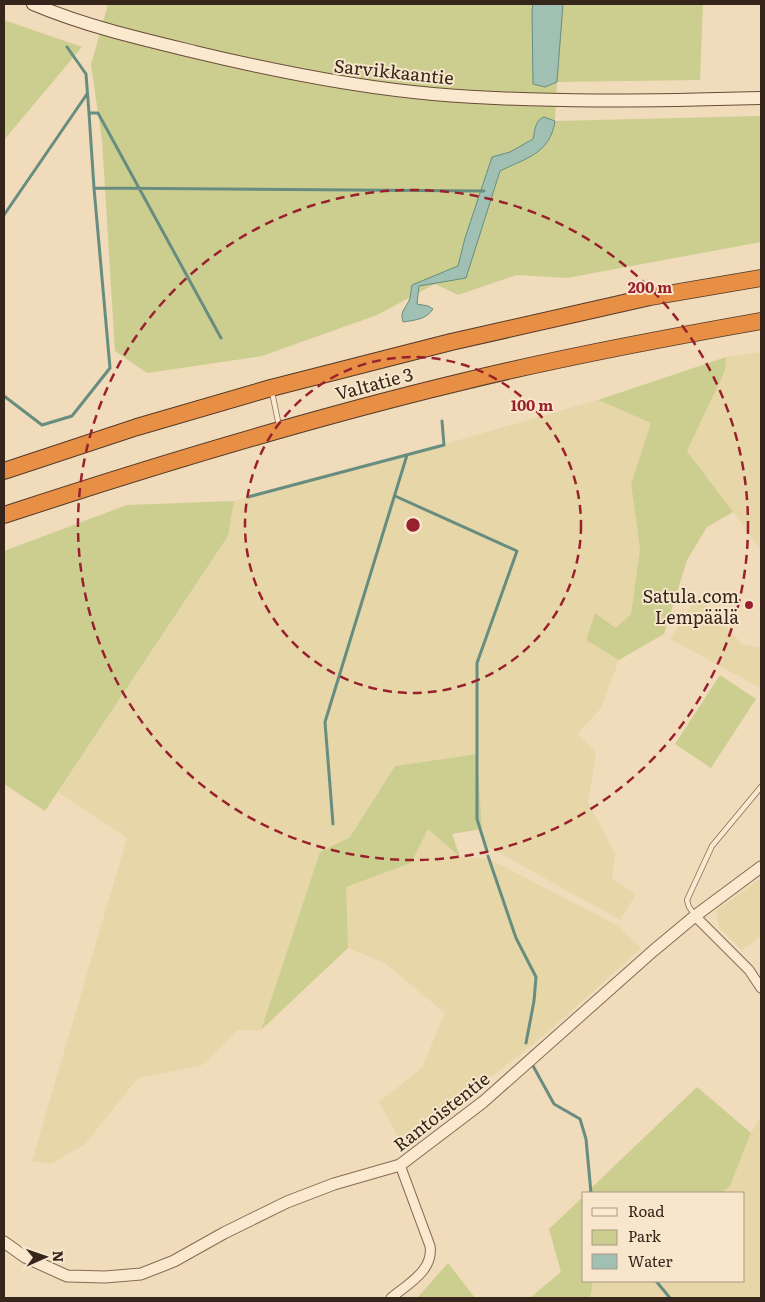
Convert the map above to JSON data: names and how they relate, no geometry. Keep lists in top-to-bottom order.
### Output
{
  "streets": {
    "highway": ["Valtatie 3"],
    "main road": ["Sarvikkaantie"],
    "street": ["Rantoistentie"]
  },
  "places": ["Satula.com Lempäälä"],
  "legend": ["Road", "Park", "Water"],
  "north": "right",
  "rings": ["200 m", "100 m"]
}
